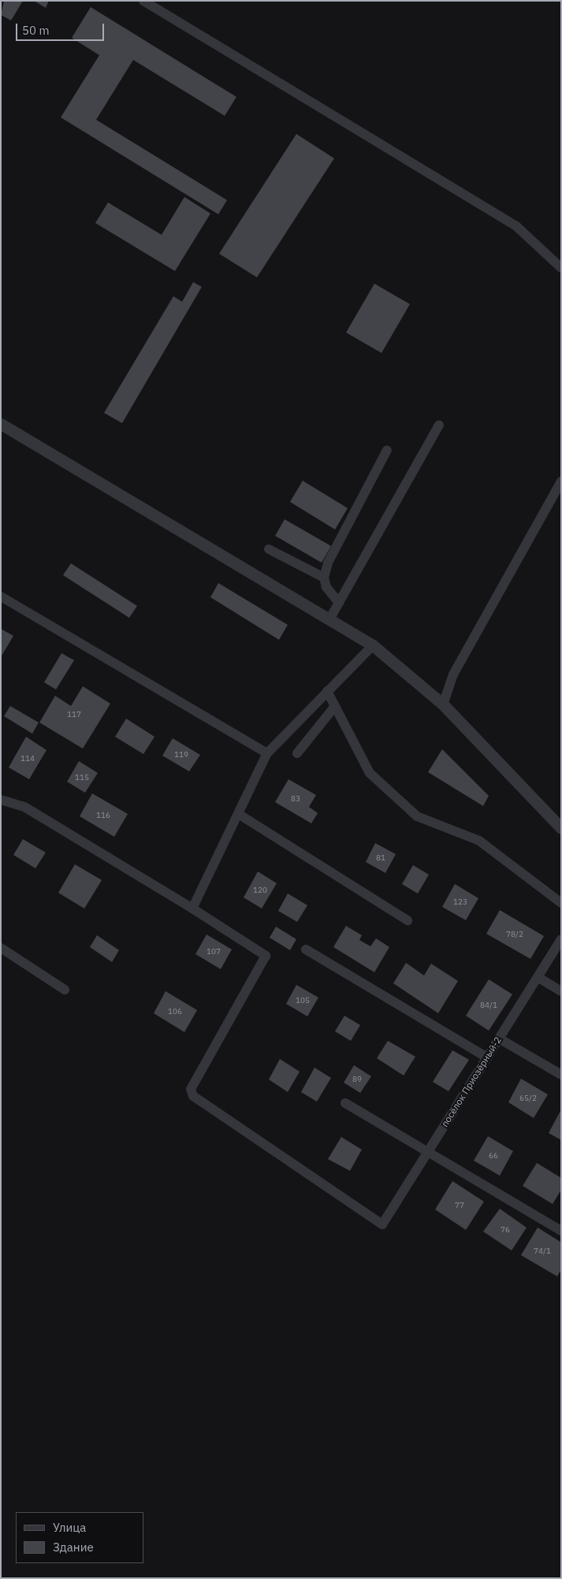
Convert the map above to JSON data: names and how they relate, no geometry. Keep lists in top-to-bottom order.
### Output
{
  "streets": {
    "street": ["посёлок Приозёрный-2"]
  },
  "house_numbers": [
    "117",
    "119",
    "114",
    "115",
    "83",
    "116",
    "81",
    "120",
    "123",
    "78/2",
    "107",
    "105",
    "84/1",
    "106",
    "89",
    "65/2",
    "66",
    "77",
    "76",
    "74/1"
  ],
  "legend": ["Улица", "Здание"],
  "scale_bar": "50 m"
}
